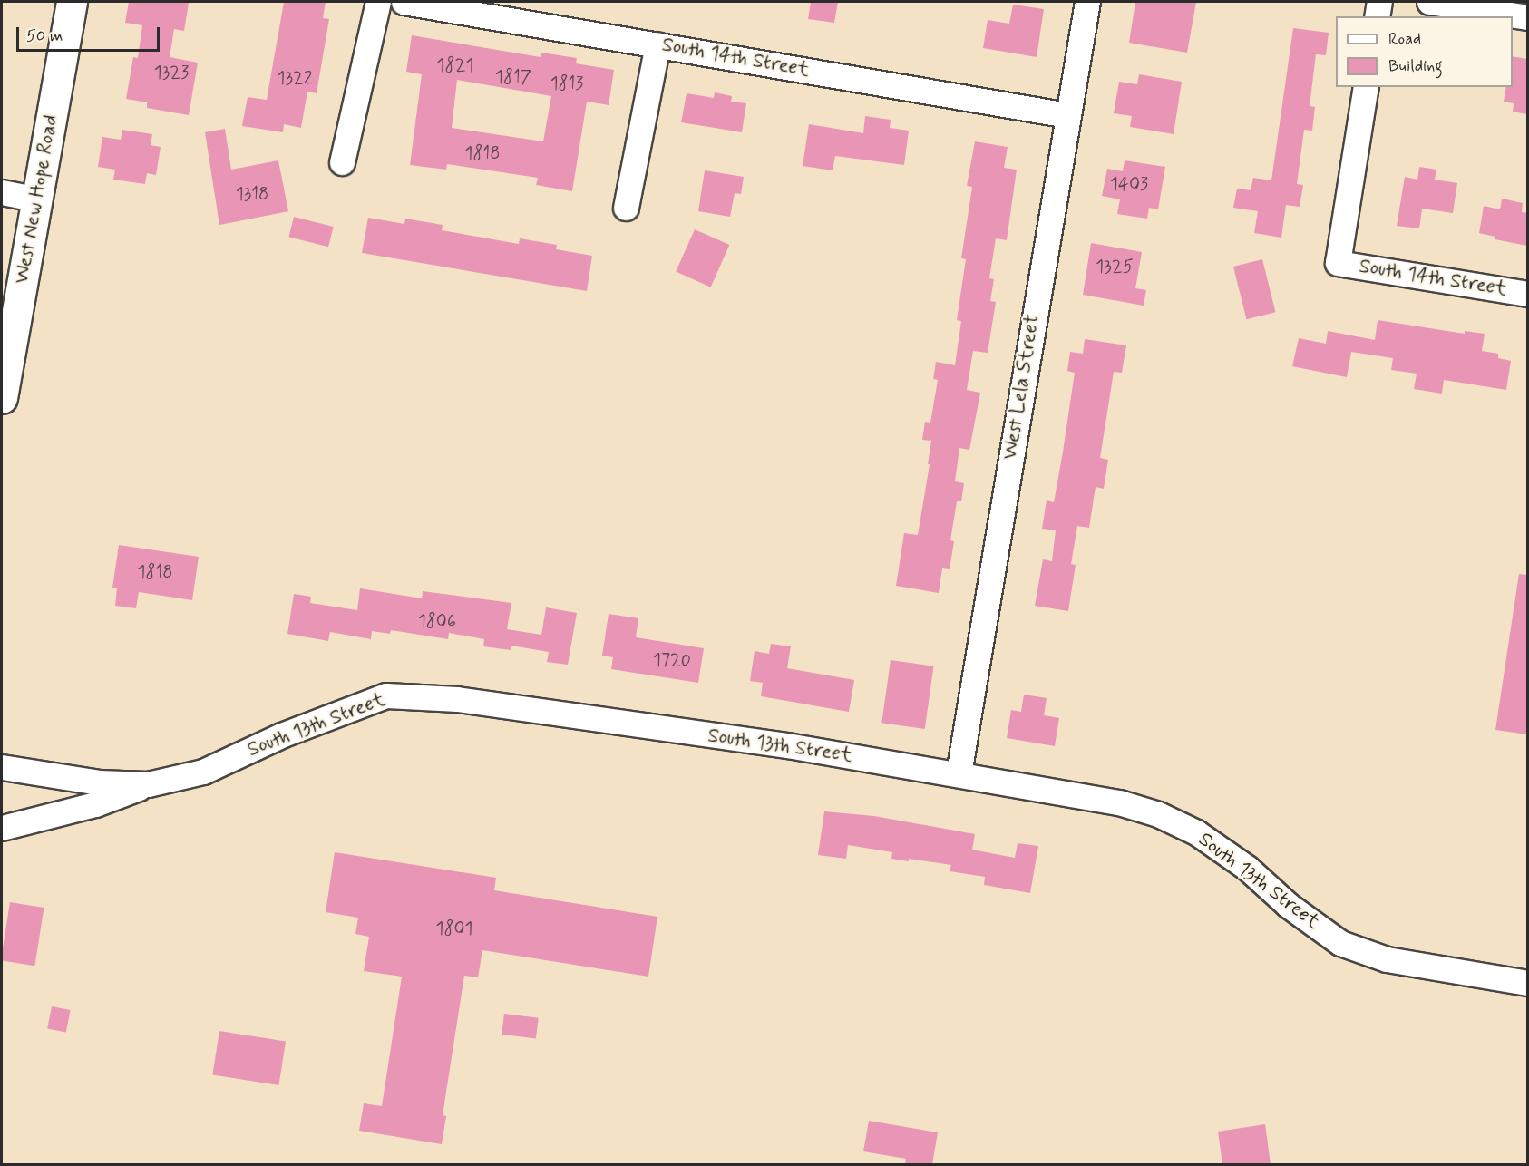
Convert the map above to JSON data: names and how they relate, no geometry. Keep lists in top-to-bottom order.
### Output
{
  "streets": {
    "main road": ["West New Hope Road"],
    "street": ["South 14th Street", "West Lela Street", "South 13th Street"]
  },
  "crossings": [
    ["South 14th Street", "West Lela Street"],
    ["West Lela Street", "South 13th Street"]
  ],
  "house_numbers": [
    "1821",
    "1323",
    "1817",
    "1322",
    "1813",
    "1818",
    "1403",
    "1318",
    "1325",
    "1818",
    "1806",
    "1720",
    "1801"
  ],
  "legend": ["Road", "Building"],
  "scale_bar": "50 m"
}
